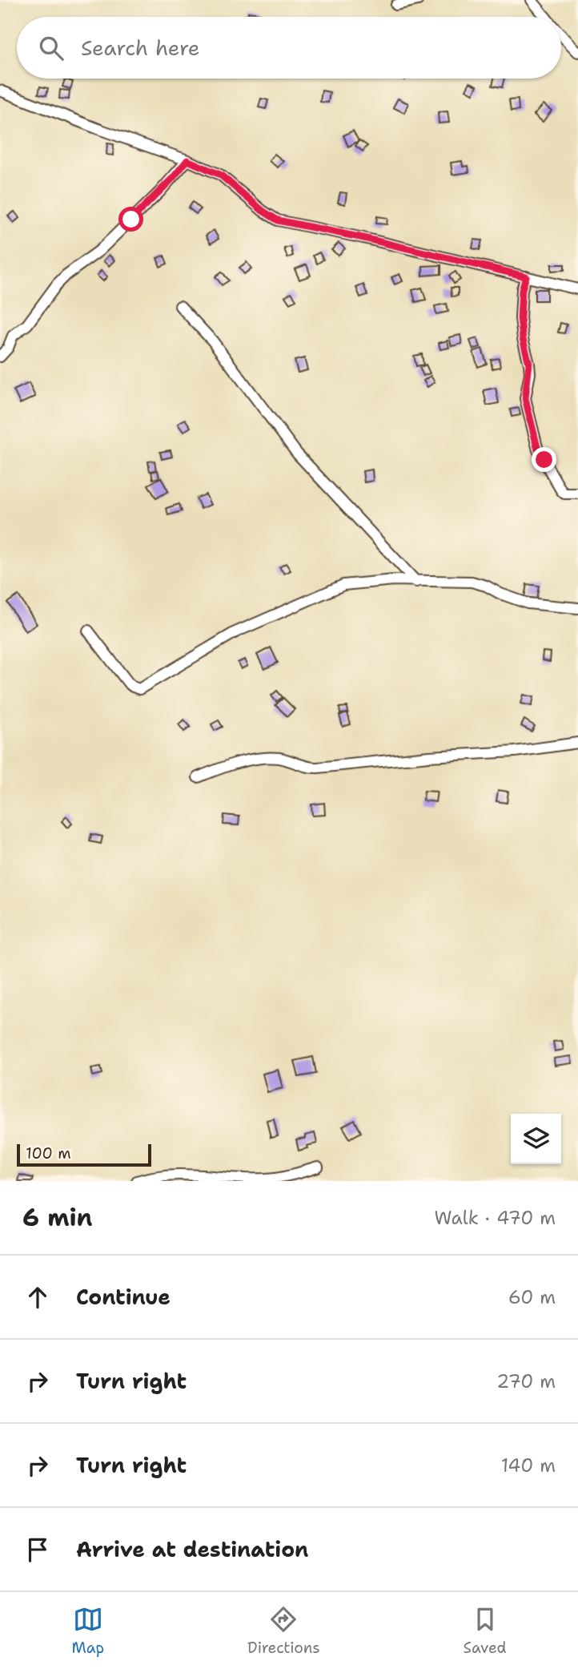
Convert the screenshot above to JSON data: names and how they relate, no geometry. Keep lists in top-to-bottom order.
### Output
{
  "scale_bar": "100 m",
  "page": {
    "search": "Search here",
    "scale": "100 m",
    "heading": ["6 min", "Walk · 470 m"],
    "list": [
      ["Continue", "60 m"],
      ["Turn right", "270 m"],
      ["Turn right", "140 m"],
      "Arrive at destination"
    ],
    "nav": ["Map", "Directions", "Saved"]
  }
}
